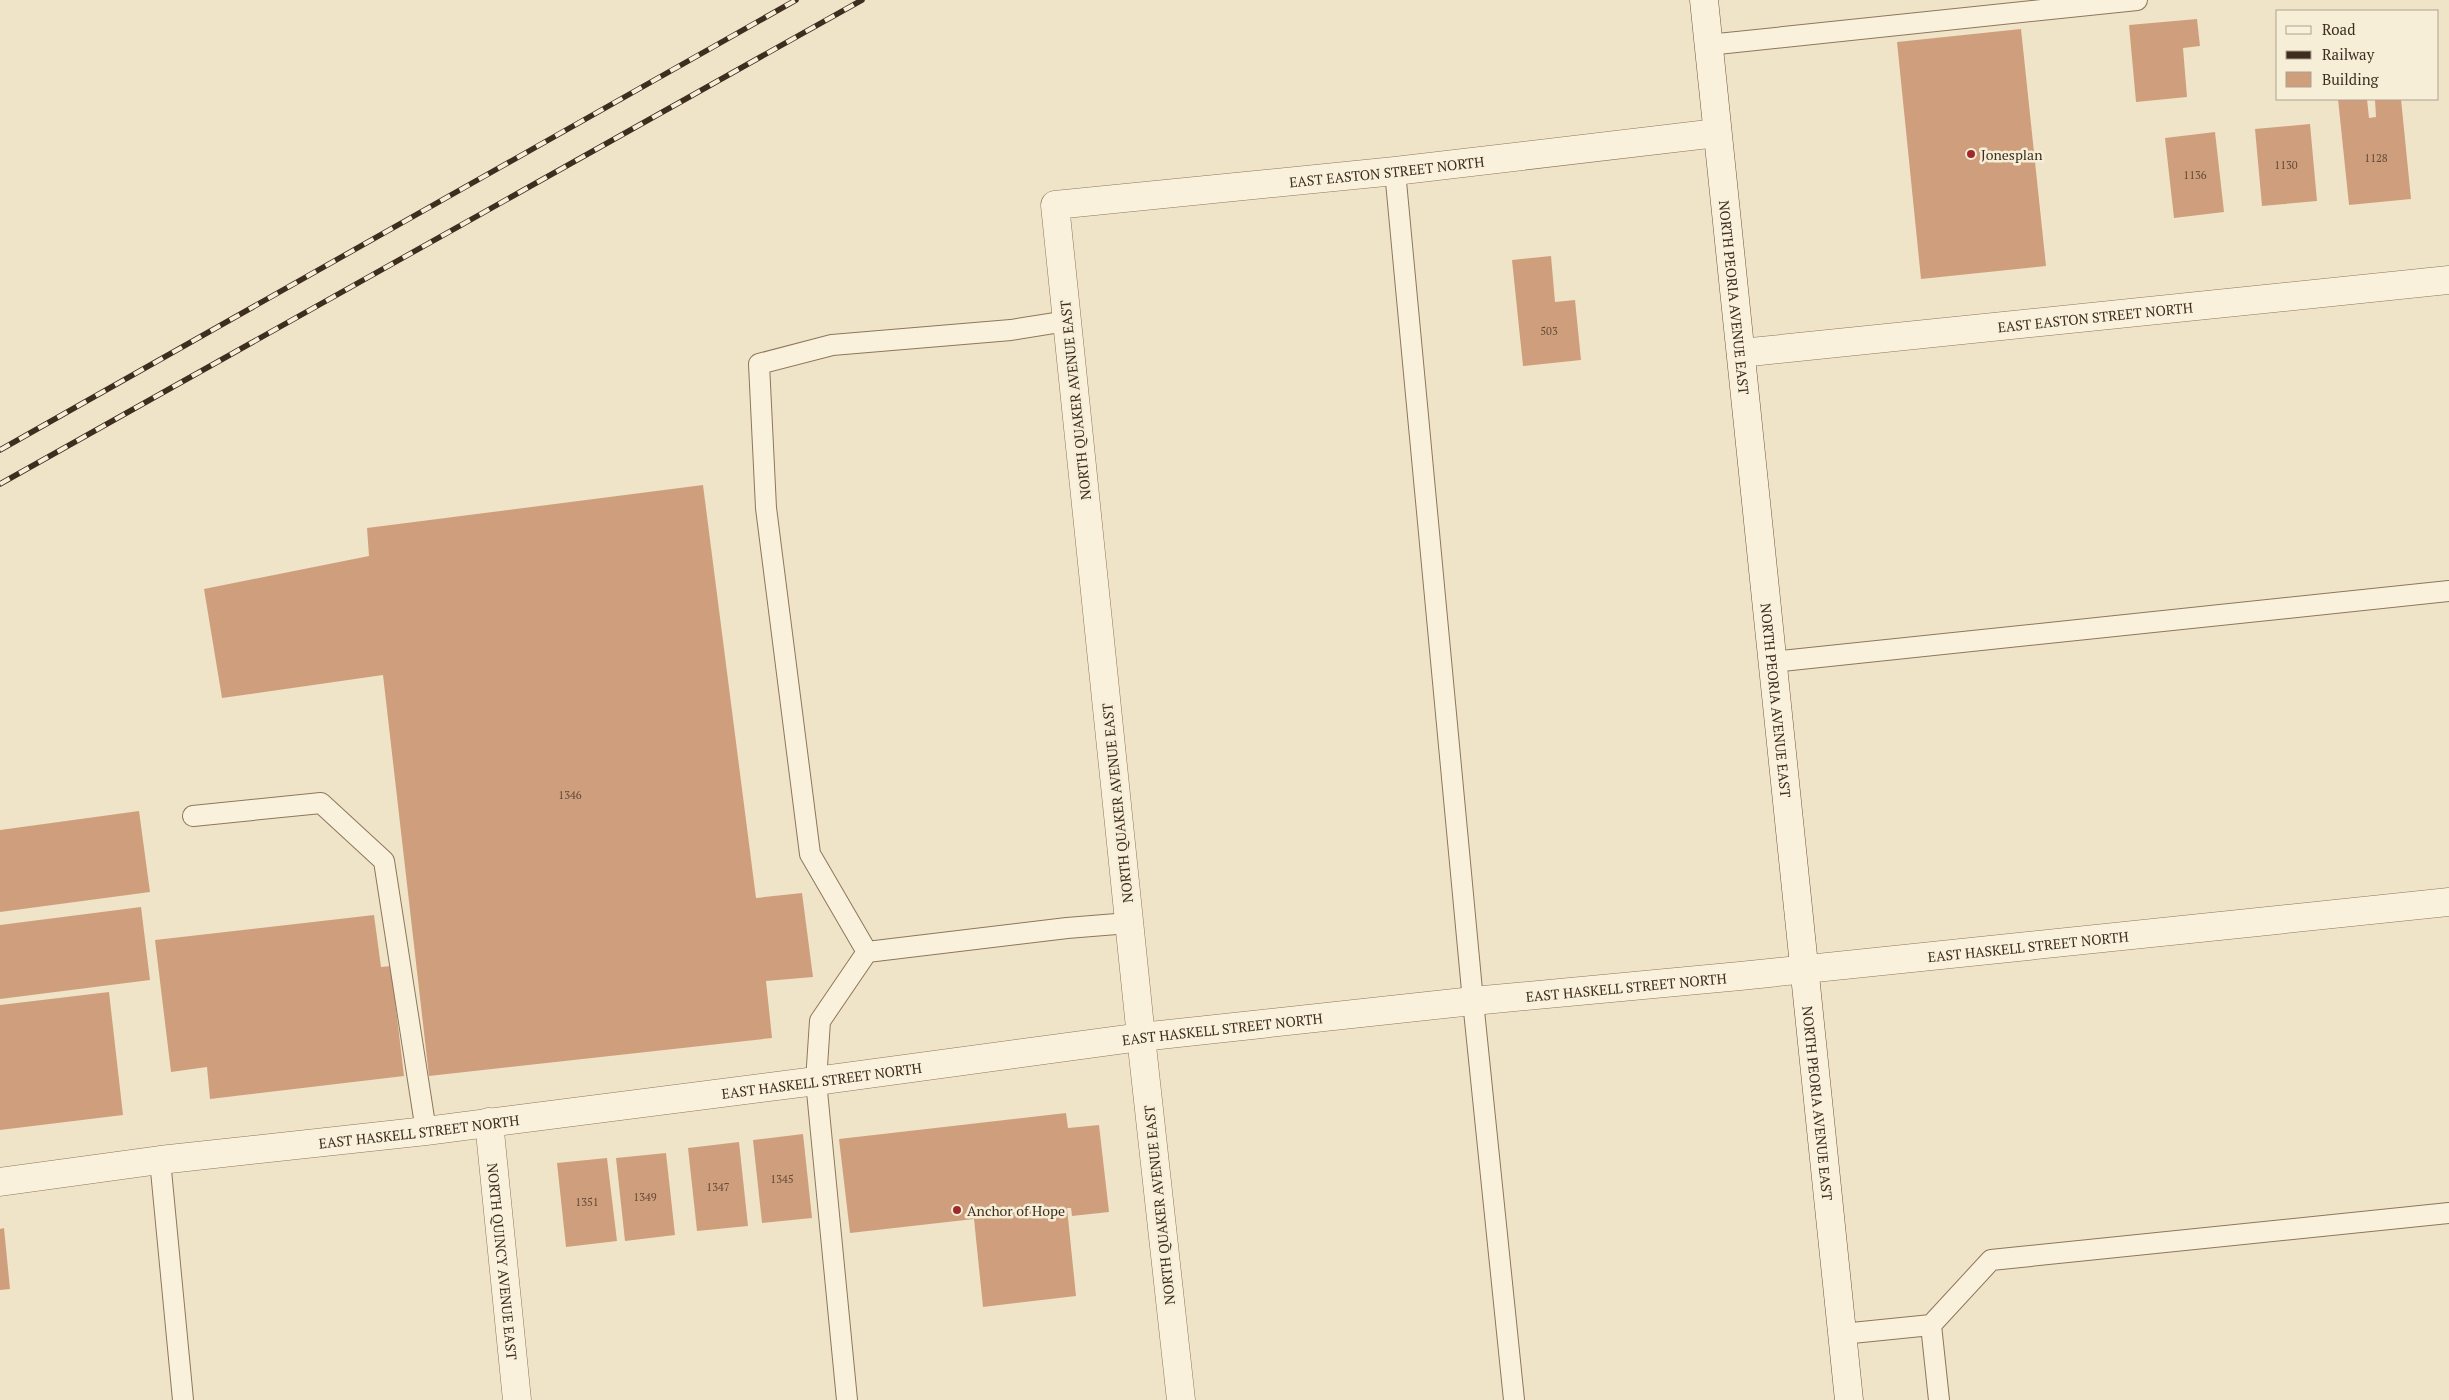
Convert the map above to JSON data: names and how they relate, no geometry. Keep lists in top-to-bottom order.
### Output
{
  "streets": {
    "street": [
      "EAST EASTON STREET NORTH",
      "NORTH PEORIA AVENUE EAST",
      "NORTH QUAKER AVENUE EAST",
      "EAST HASKELL STREET NORTH",
      "NORTH QUINCY AVENUE EAST"
    ]
  },
  "crossings": [
    ["EAST EASTON STREET NORTH", "NORTH PEORIA AVENUE EAST"],
    ["EAST EASTON STREET NORTH", "NORTH QUAKER AVENUE EAST"],
    ["NORTH PEORIA AVENUE EAST", "EAST HASKELL STREET NORTH"],
    ["NORTH QUAKER AVENUE EAST", "EAST HASKELL STREET NORTH"],
    ["EAST HASKELL STREET NORTH", "NORTH QUINCY AVENUE EAST"]
  ],
  "places": ["Jonesplan", "Anchor of Hope"],
  "house_numbers": [
    "1128",
    "1130",
    "1136",
    "503",
    "1346",
    "1345",
    "1347",
    "1349",
    "1351"
  ],
  "legend": ["Road", "Railway", "Building"]
}
